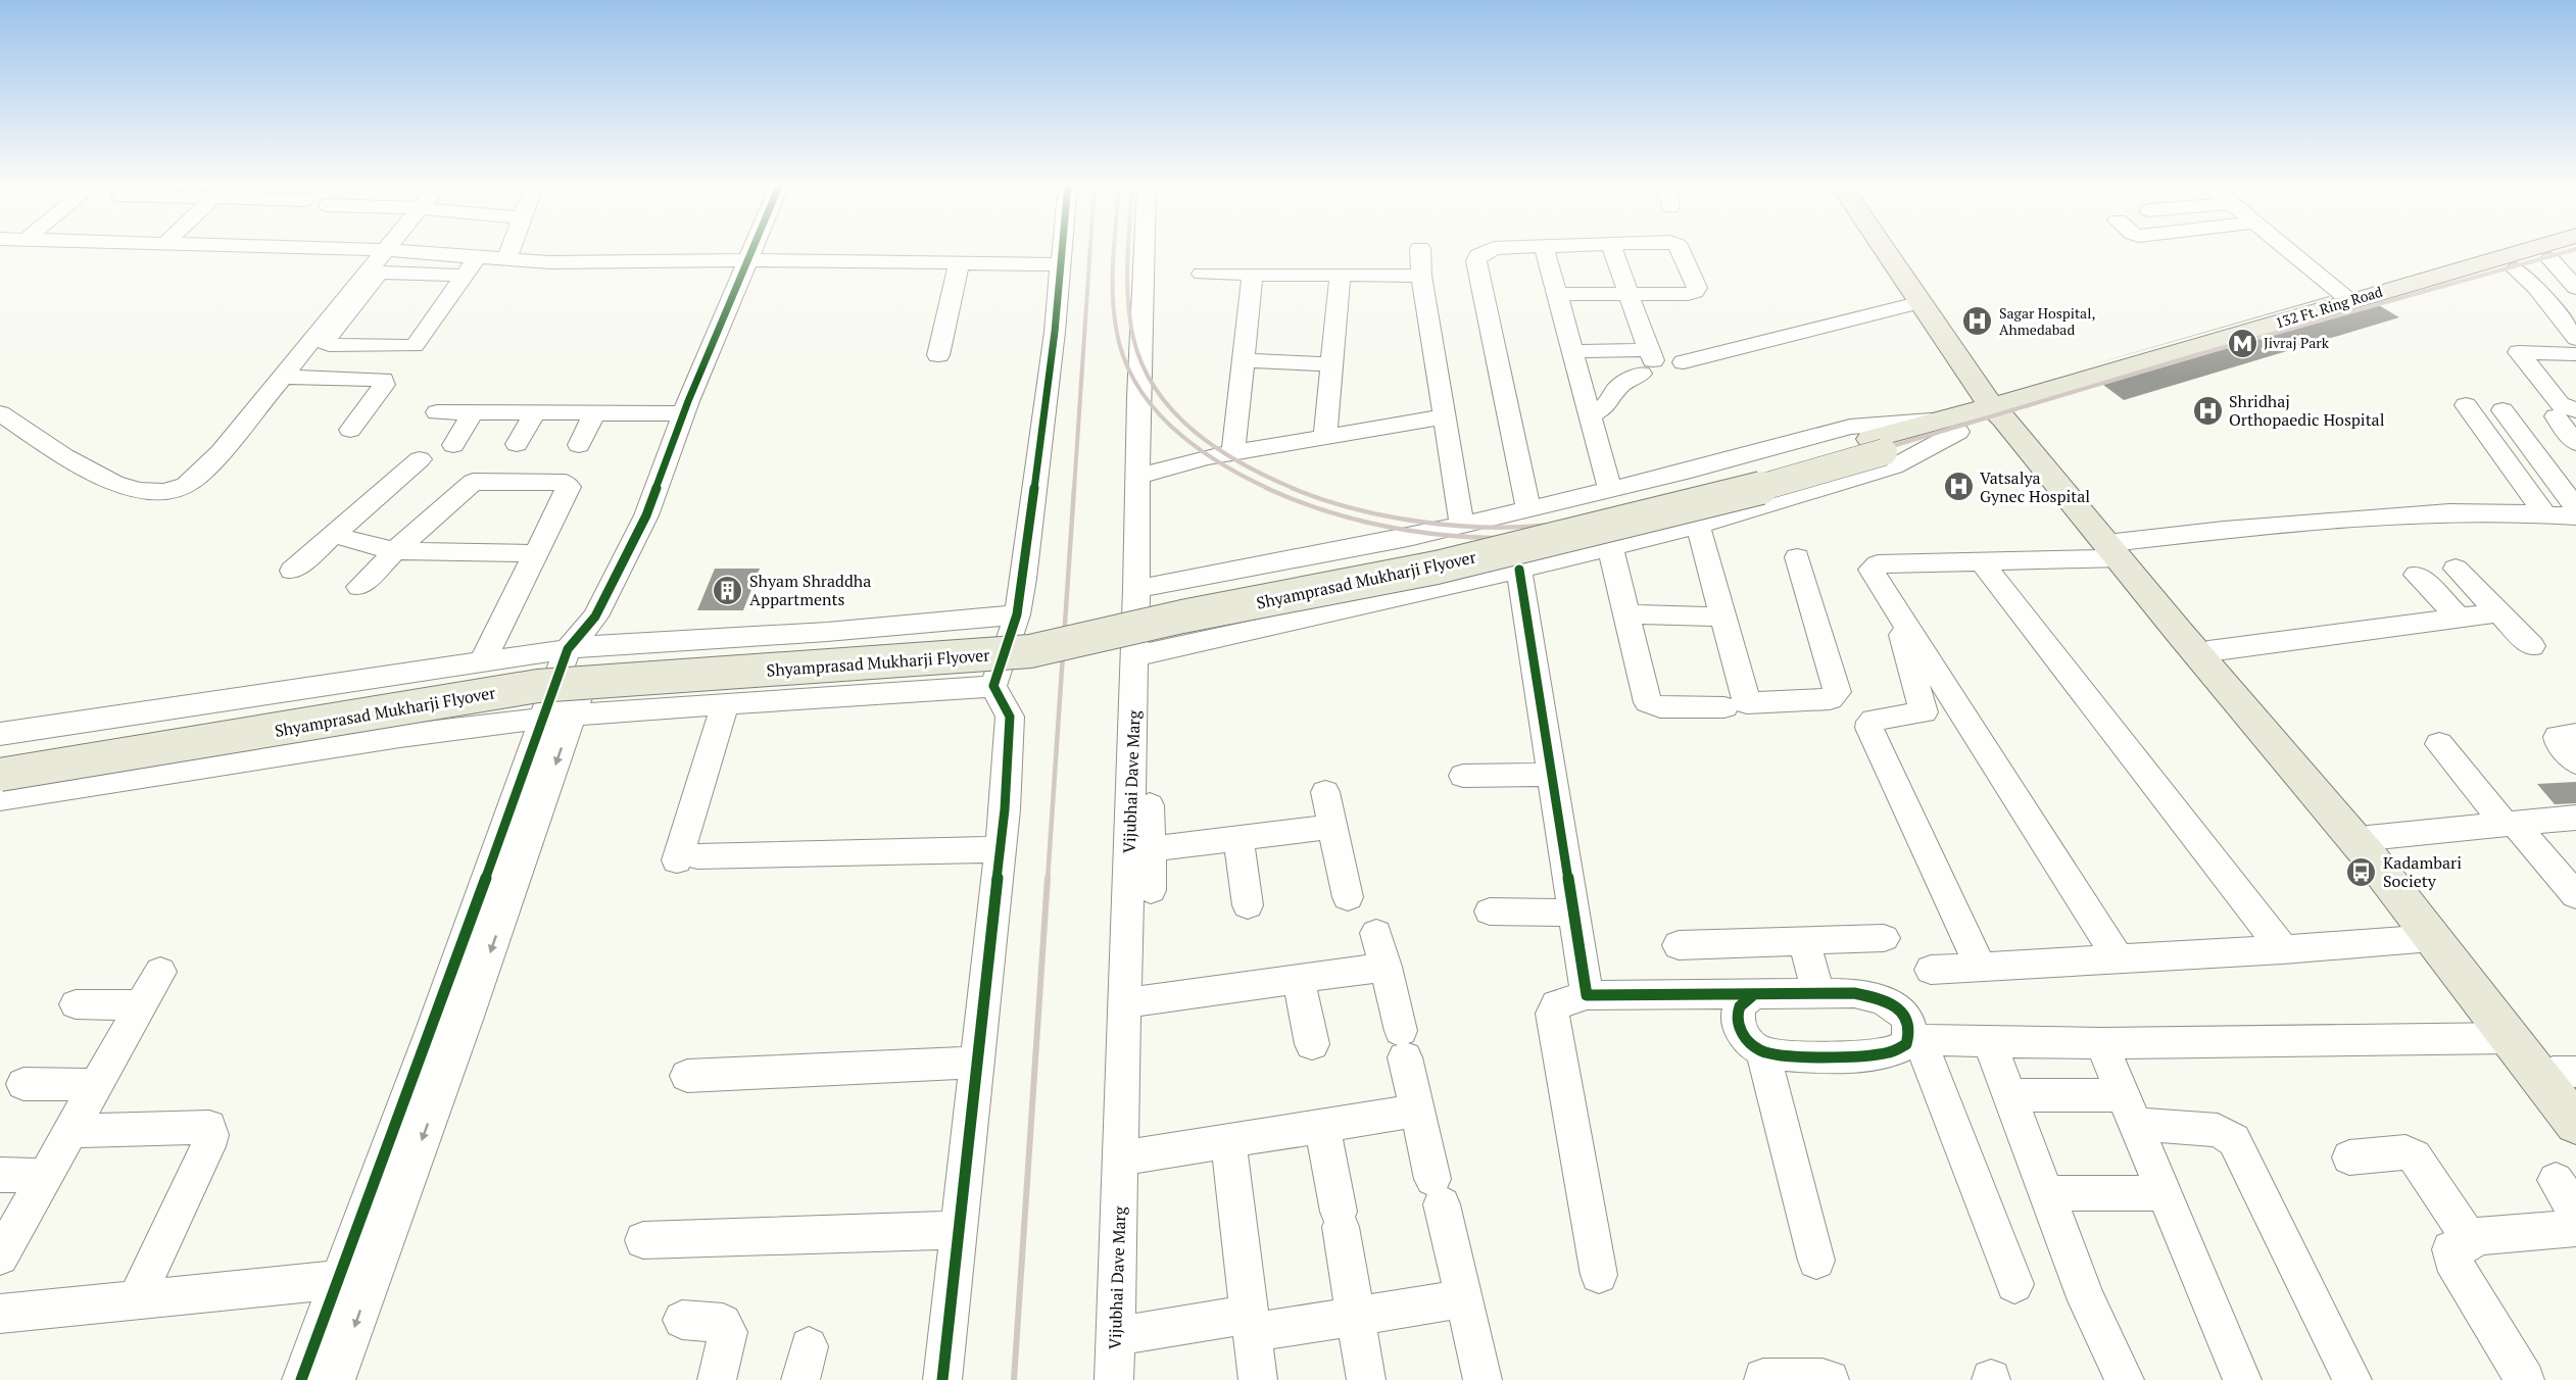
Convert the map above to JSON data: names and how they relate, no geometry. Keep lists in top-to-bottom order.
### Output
{
  "streets": {
    "main road": ["132 Ft. Ring Road", "Shyamprasad Mukharji Flyover"],
    "street": ["Vijubhai Dave Marg"]
  },
  "crossings": [
    ["132 Ft. Ring Road", "Shyamprasad Mukharji Flyover"]
  ],
  "places": {
    "hospital": ["Sagar Hospital, Ahmedabad", "Shridhaj Orthopaedic Hospital", "Vatsalya Gynec Hospital"],
    "metro station": ["Jivraj Park"],
    "building": ["Shyam Shraddha Appartments"],
    "bus stop": ["Kadambari Society"]
  }
}
